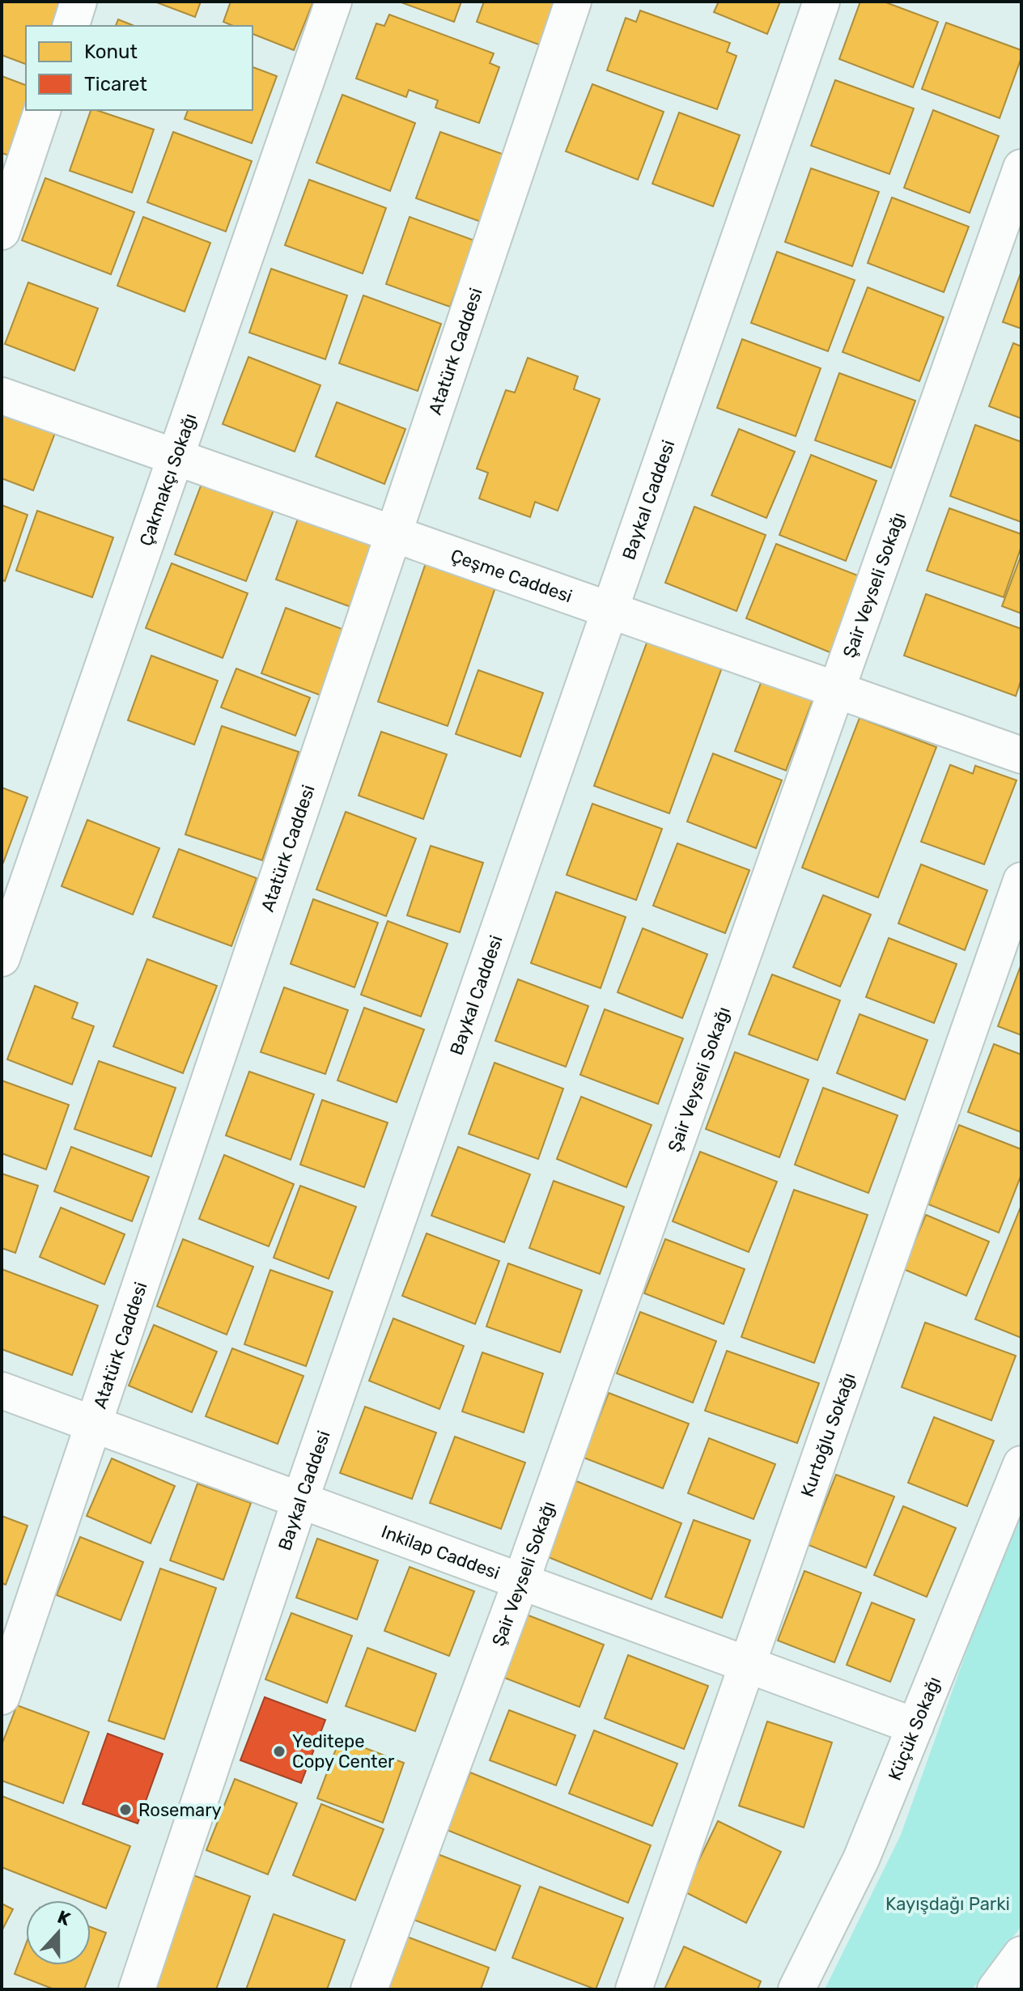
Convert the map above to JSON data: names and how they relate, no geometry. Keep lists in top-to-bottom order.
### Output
{
  "streets": {
    "street": [
      "Atatürk Caddesi",
      "Çakmakçı Sokağı",
      "Baykal Caddesi",
      "Çeşme Caddesi",
      "Şair Veyseli Sokağı",
      "Kurtoğlu Sokağı",
      "Inkilap Caddesi",
      "Küçük Sokağı"
    ]
  },
  "crossings": [
    ["Atatürk Caddesi", "Çeşme Caddesi"],
    ["Atatürk Caddesi", "Inkilap Caddesi"],
    ["Çakmakçı Sokağı", "Çeşme Caddesi"],
    ["Baykal Caddesi", "Çeşme Caddesi"],
    ["Baykal Caddesi", "Inkilap Caddesi"],
    ["Çeşme Caddesi", "Şair Veyseli Sokağı"],
    ["Şair Veyseli Sokağı", "Inkilap Caddesi"],
    ["Kurtoğlu Sokağı", "Inkilap Caddesi"],
    ["Inkilap Caddesi", "Küçük Sokağı"]
  ],
  "parks": ["Kayışdağı Parki"],
  "places": ["Yeditepe Copy Center", "Rosemary"],
  "legend": ["Konut", "Ticaret"],
  "north": "top"
}
